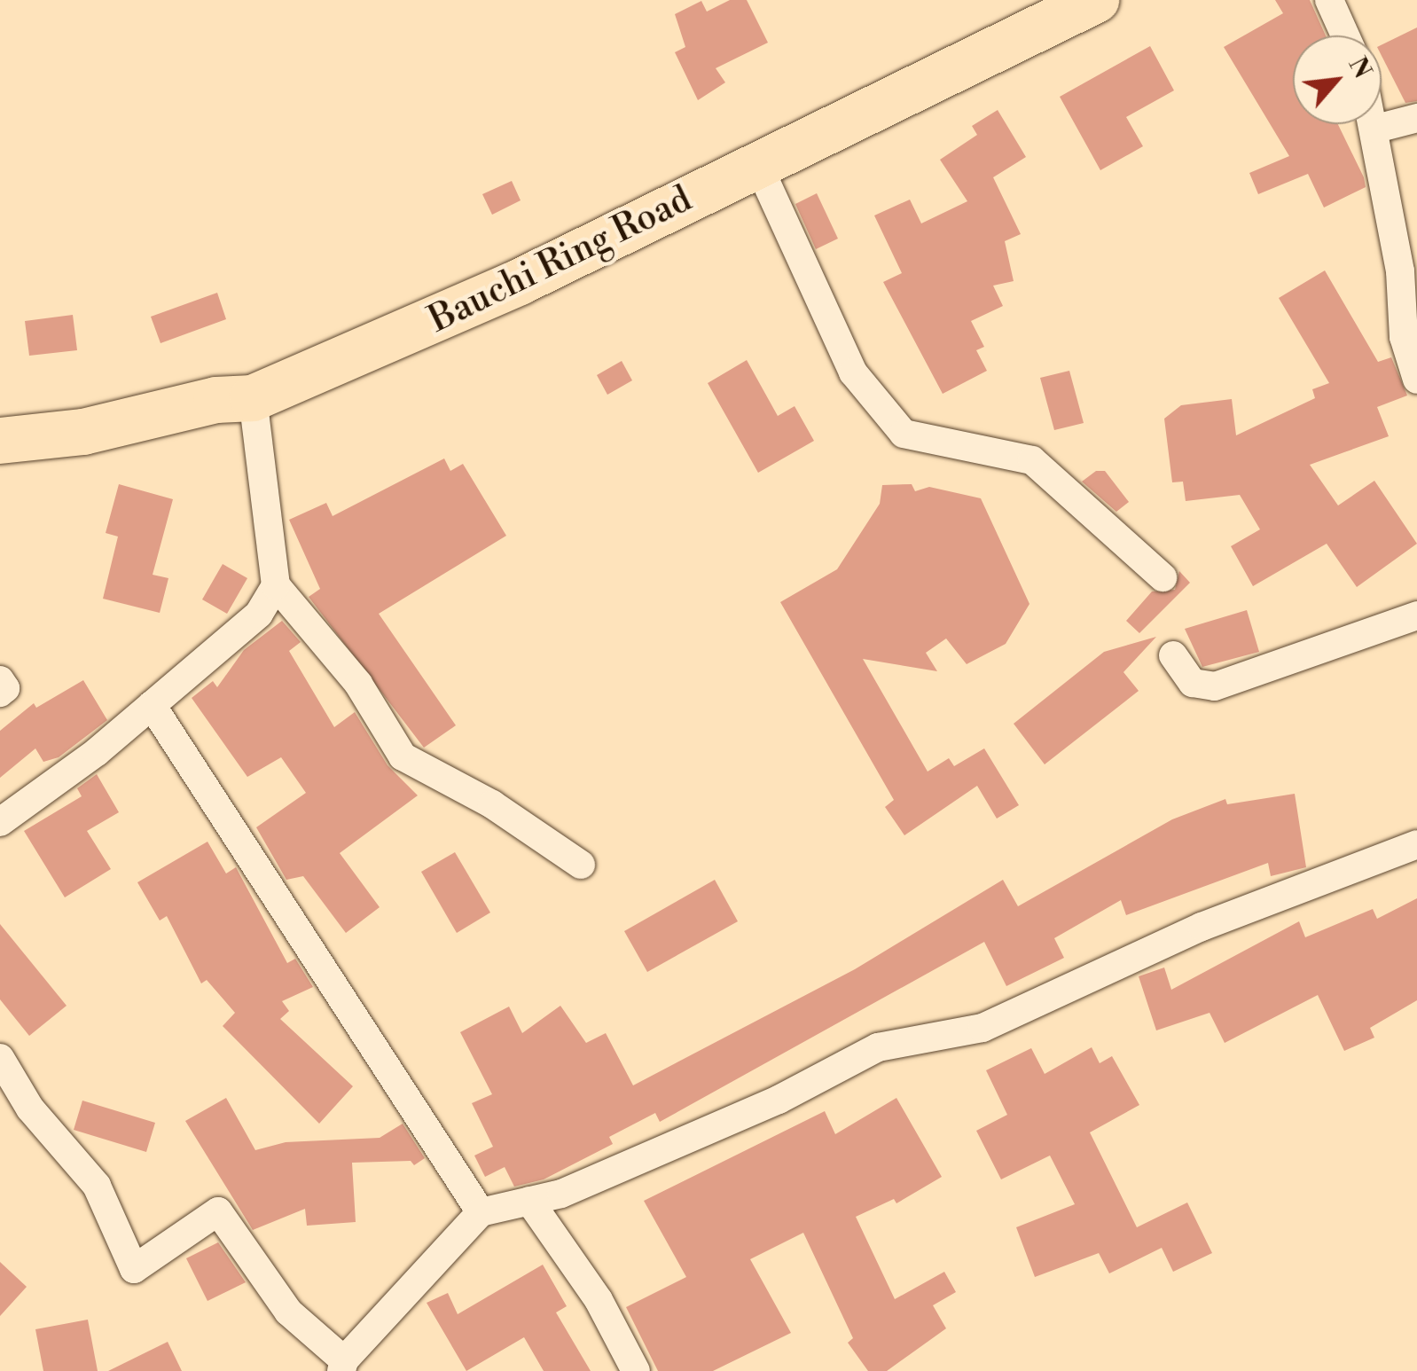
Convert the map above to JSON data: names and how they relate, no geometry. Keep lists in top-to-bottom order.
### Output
{
  "streets": {
    "main road": ["Bauchi Ring Road"]
  },
  "north": "top right"
}
